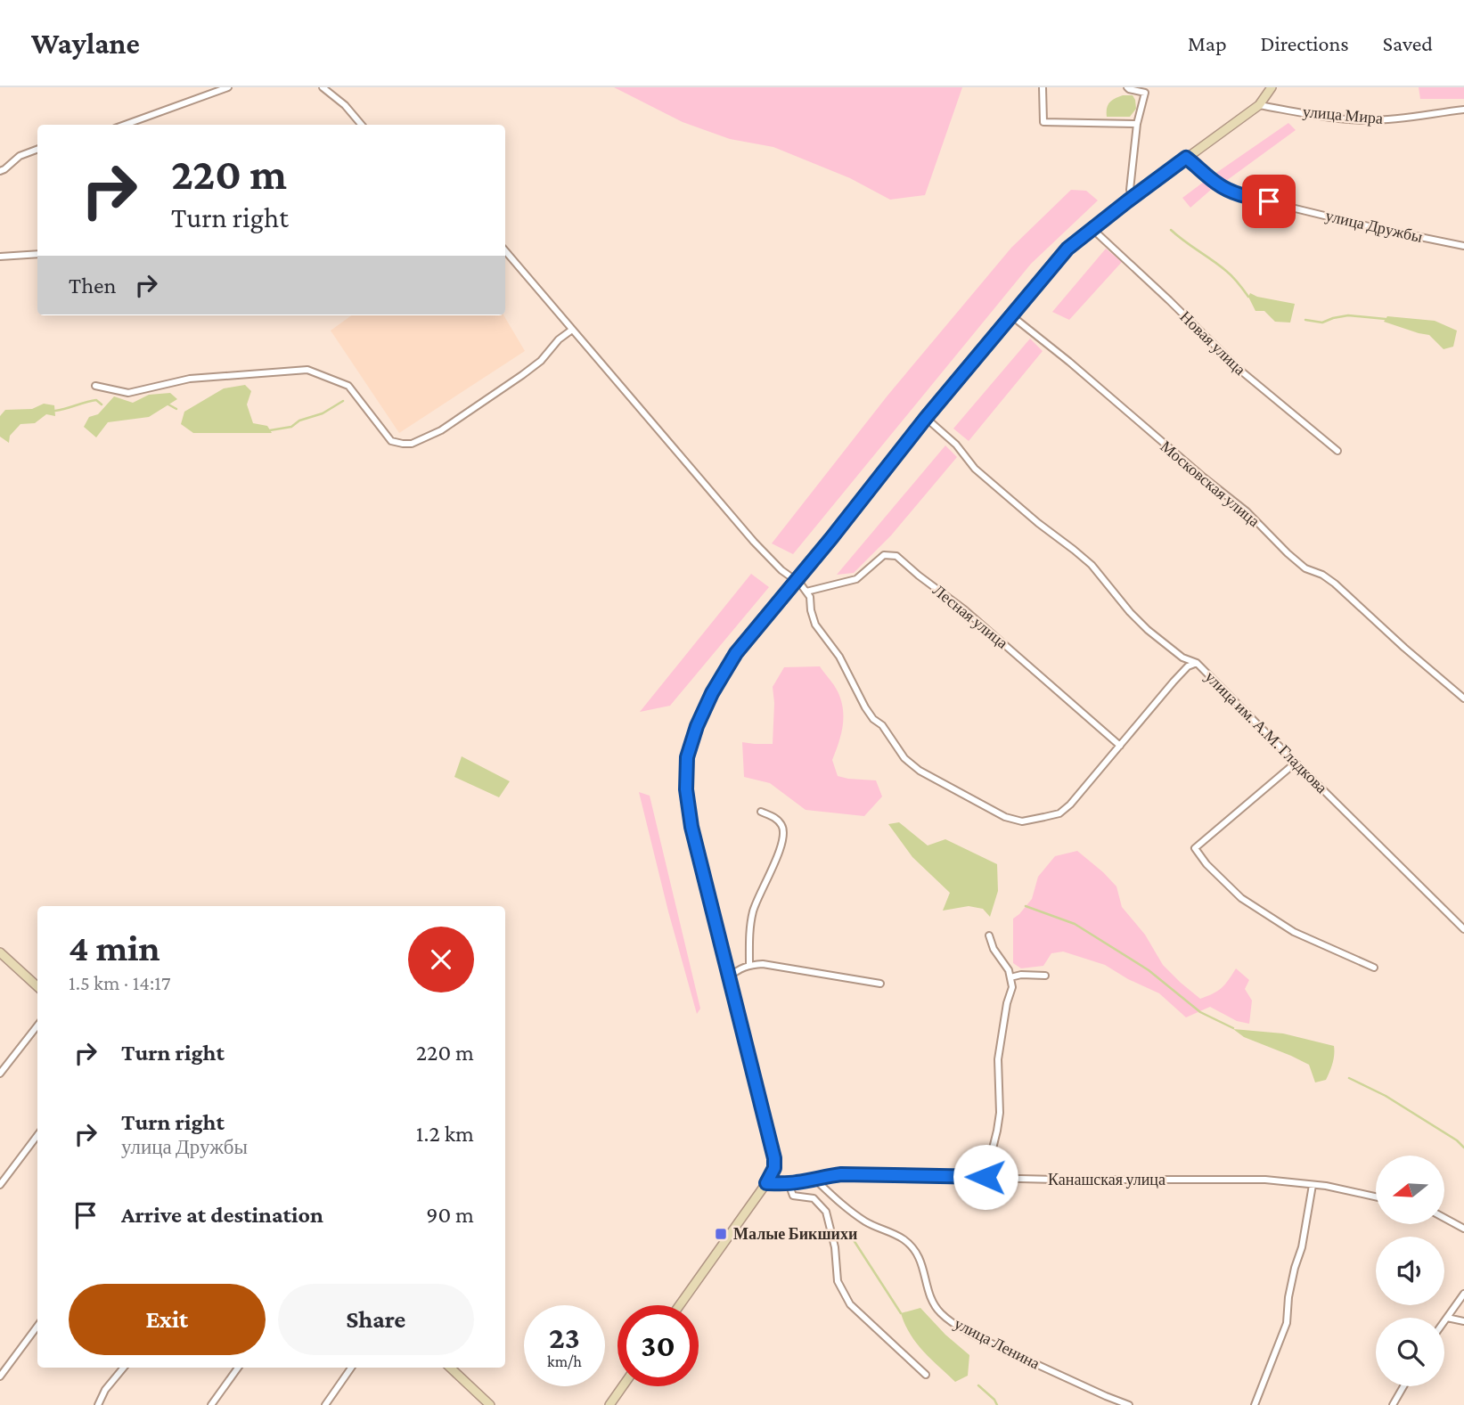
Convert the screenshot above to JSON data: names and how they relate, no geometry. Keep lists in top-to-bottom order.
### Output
{
  "streets": {
    "street": [
      "улица Мира",
      "улица Дружбы",
      "Новая улица",
      "Московская улица",
      "Лесная улица",
      "улица им. А.М. Гладкова",
      "Канашская улица",
      "улица Ленина"
    ]
  },
  "crossings": [
    ["Канашская улица", "улица Ленина"]
  ],
  "places": {
    "transit": ["Малые Бикшихи"]
  },
  "north": "left",
  "page": {
    "header": "Waylane",
    "nav": ["Map", "Directions", "Saved"],
    "turn": ["220 m", "Turn right"],
    "then": "Then",
    "heading": ["4 min", "1.5 km · 14:17"],
    "list": [
      {
        "name": "Turn right",
        "value": "220 m"
      },
      {
        "name": "Turn right",
        "note": "улица Дружбы",
        "value": "1.2 km"
      },
      {
        "name": "Arrive at destination",
        "value": "90 m"
      }
    ],
    "buttons": ["Exit", "Share"],
    "speed": "23 km/h",
    "limit": "30"
  }
}
